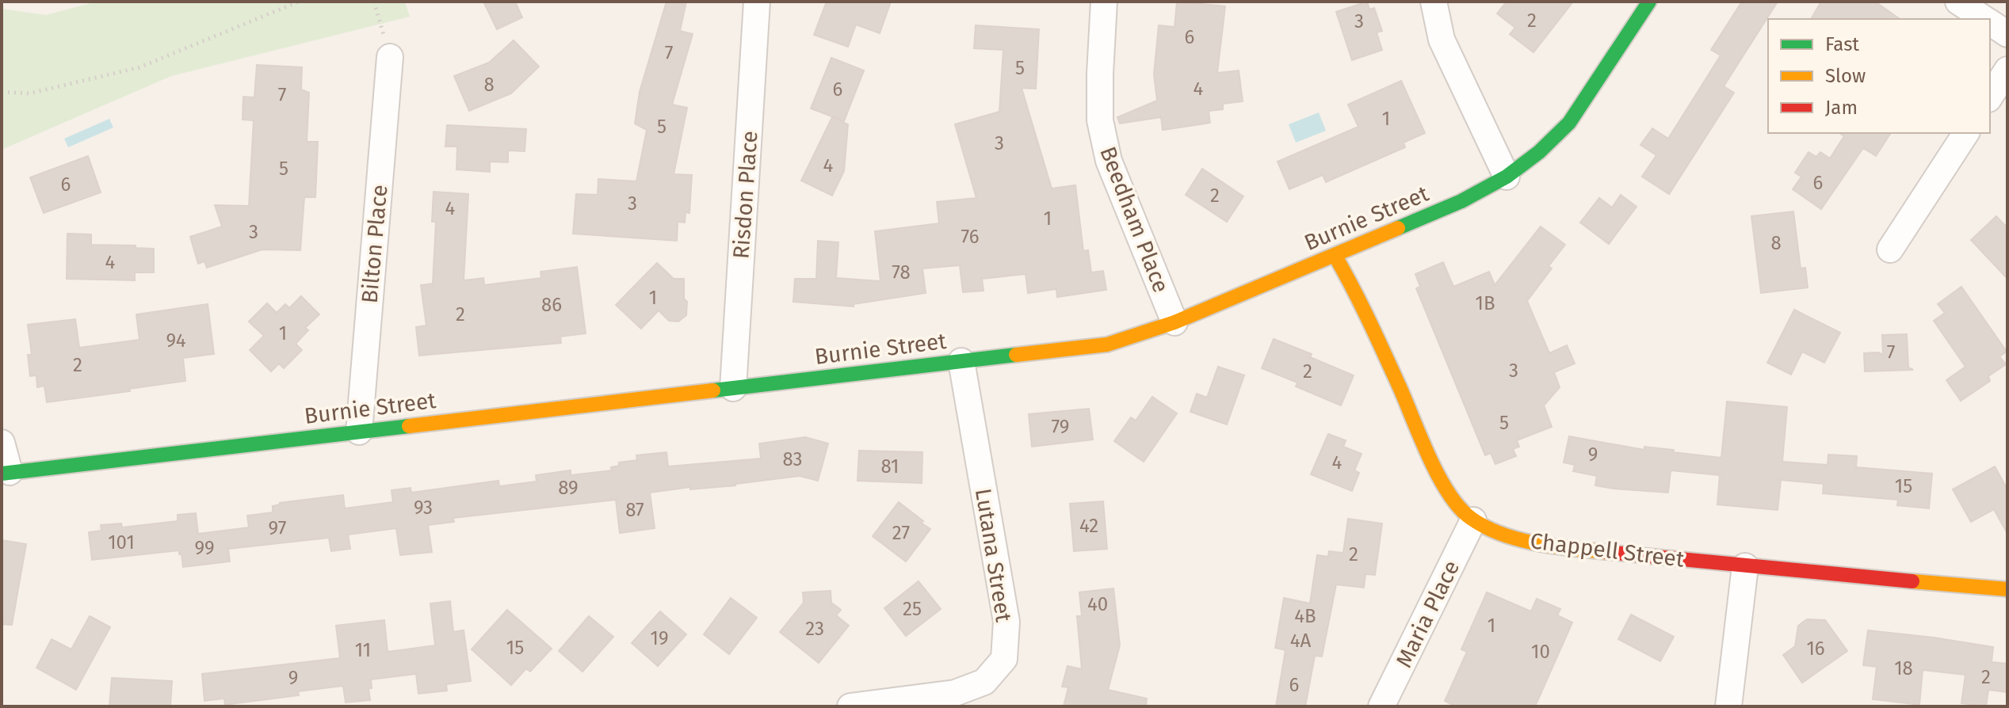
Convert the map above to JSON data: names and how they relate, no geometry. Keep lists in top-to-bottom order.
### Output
{
  "streets": {
    "street": [
      "Risdon Place",
      "Burnie Street",
      "Beedham Place",
      "Bilton Place",
      "Chappell Street",
      "Lutana Street",
      "Maria Place"
    ]
  },
  "crossings": [
    ["Risdon Place", "Burnie Street"],
    ["Burnie Street", "Beedham Place"],
    ["Burnie Street", "Bilton Place"],
    ["Burnie Street", "Chappell Street"],
    ["Burnie Street", "Lutana Street"],
    ["Chappell Street", "Maria Place"]
  ],
  "house_numbers": [
    "2",
    "3",
    "6",
    "7",
    "5",
    "8",
    "4",
    "6",
    "7",
    "1",
    "5",
    "3",
    "4",
    "5",
    "6",
    "6",
    "2",
    "3",
    "4",
    "1",
    "3",
    "76",
    "8",
    "4",
    "78",
    "1",
    "1B",
    "86",
    "2",
    "1",
    "94",
    "7",
    "2",
    "3",
    "2",
    "5",
    "79",
    "9",
    "83",
    "4",
    "81",
    "15",
    "89",
    "93",
    "87",
    "42",
    "97",
    "27",
    "101",
    "99",
    "2",
    "40",
    "25",
    "4B",
    "1",
    "23",
    "19",
    "4A",
    "15",
    "16",
    "11",
    "10",
    "18",
    "2",
    "9",
    "6"
  ],
  "legend": ["Fast", "Slow", "Jam"]
}
